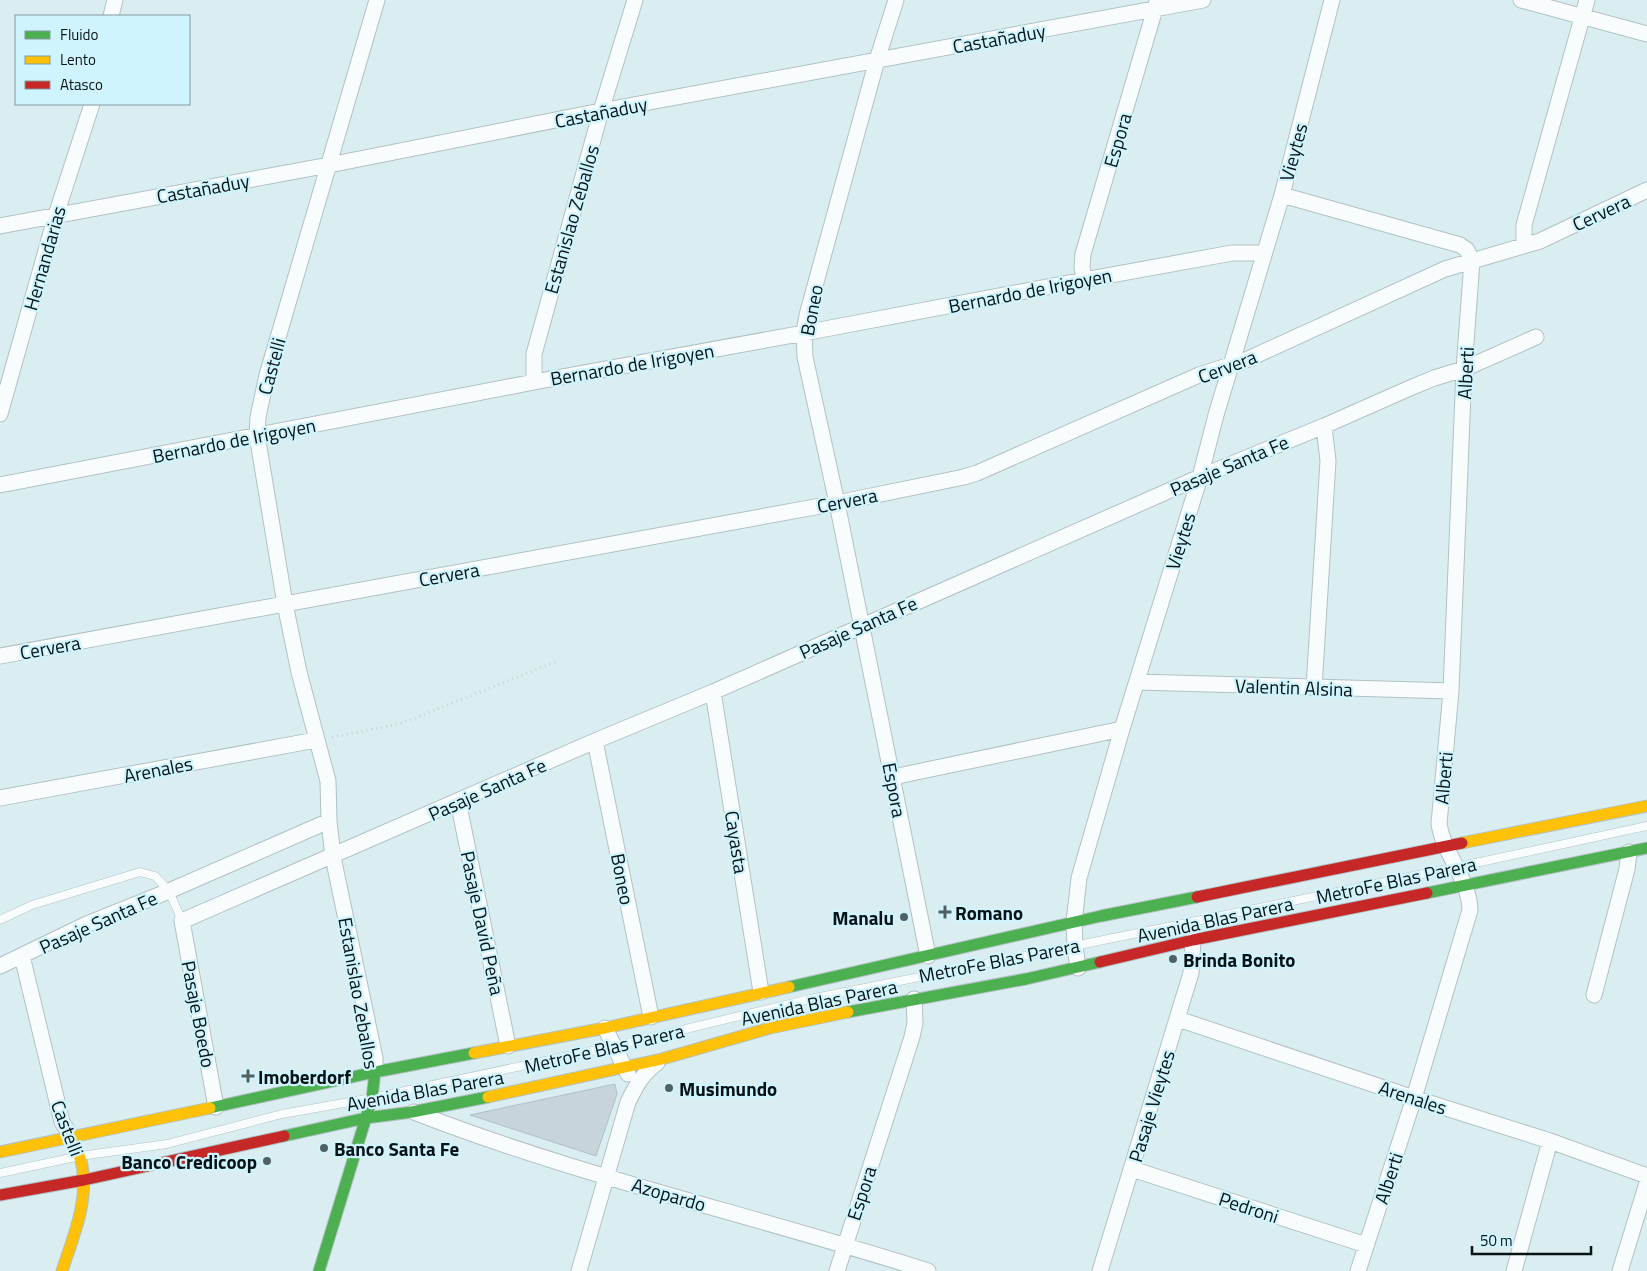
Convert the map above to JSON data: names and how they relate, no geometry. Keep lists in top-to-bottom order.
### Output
{
  "streets": {
    "main road": ["Estanislao Zeballos", "Castelli", "Avenida Blas Parera"],
    "street": [
      "Castañaduy",
      "Espora",
      "Vieytes",
      "Cervera",
      "Hernandarias",
      "Bernardo de Irigoyen",
      "Boneo",
      "Alberti",
      "Pasaje Santa Fe",
      "Valentin Alsina",
      "Arenales",
      "Cayasta",
      "Pasaje David Peña",
      "Pasaje Boedo",
      "Pasaje Vieytes",
      "Azopardo",
      "Pedroni"
    ],
    "lane": ["MetroFe Blas Parera"]
  },
  "crossings": [
    ["Castañaduy", "Espora"],
    ["Castañaduy", "Estanislao Zeballos"],
    ["Castañaduy", "Hernandarias"],
    ["Castañaduy", "Boneo"],
    ["Castañaduy", "Castelli"],
    ["Espora", "Bernardo de Irigoyen"],
    ["Espora", "Boneo"],
    ["Espora", "Pasaje Santa Fe"],
    ["Espora", "Avenida Blas Parera"],
    ["Espora", "Azopardo"],
    ["Vieytes", "Cervera"],
    ["Vieytes", "Bernardo de Irigoyen"],
    ["Vieytes", "Pasaje Santa Fe"],
    ["Vieytes", "Valentin Alsina"],
    ["Vieytes", "MetroFe Blas Parera"],
    ["Vieytes", "Avenida Blas Parera"],
    ["Cervera", "Boneo"],
    ["Cervera", "Castelli"],
    ["Cervera", "Alberti"],
    ["Estanislao Zeballos", "Bernardo de Irigoyen"],
    ["Estanislao Zeballos", "Castelli"],
    ["Estanislao Zeballos", "Pasaje Santa Fe"],
    ["Estanislao Zeballos", "Arenales"],
    ["Estanislao Zeballos", "MetroFe Blas Parera"],
    ["Estanislao Zeballos", "Avenida Blas Parera"],
    ["Bernardo de Irigoyen", "Boneo"],
    ["Bernardo de Irigoyen", "Castelli"],
    ["Boneo", "Pasaje Santa Fe"],
    ["Boneo", "Avenida Blas Parera"],
    ["Castelli", "Pasaje Santa Fe"],
    ["Castelli", "Arenales"],
    ["Castelli", "MetroFe Blas Parera"],
    ["Castelli", "Avenida Blas Parera"],
    ["Alberti", "Pasaje Santa Fe"],
    ["Alberti", "Valentin Alsina"],
    ["Alberti", "Arenales"],
    ["Alberti", "MetroFe Blas Parera"],
    ["Alberti", "Avenida Blas Parera"],
    ["Alberti", "Pedroni"],
    ["Pasaje Santa Fe", "Cayasta"],
    ["Pasaje Santa Fe", "Pasaje David Peña"],
    ["Pasaje Santa Fe", "Pasaje Boedo"],
    ["Arenales", "Pasaje Vieytes"],
    ["Cayasta", "Avenida Blas Parera"],
    ["Avenida Blas Parera", "Pasaje David Peña"],
    ["Avenida Blas Parera", "Pasaje Boedo"],
    ["Avenida Blas Parera", "Pasaje Vieytes"],
    ["Avenida Blas Parera", "Azopardo"],
    ["Pasaje Vieytes", "Pedroni"]
  ],
  "places": {
    "health": ["Romano", "Imoberdorf"],
    "other": [
      "Manalu",
      "Brinda Bonito",
      "Musimundo",
      "Banco Santa Fe",
      "Banco Credicoop"
    ]
  },
  "legend": ["Fluido", "Lento", "Atasco"],
  "scale_bar": "50 m"
}
